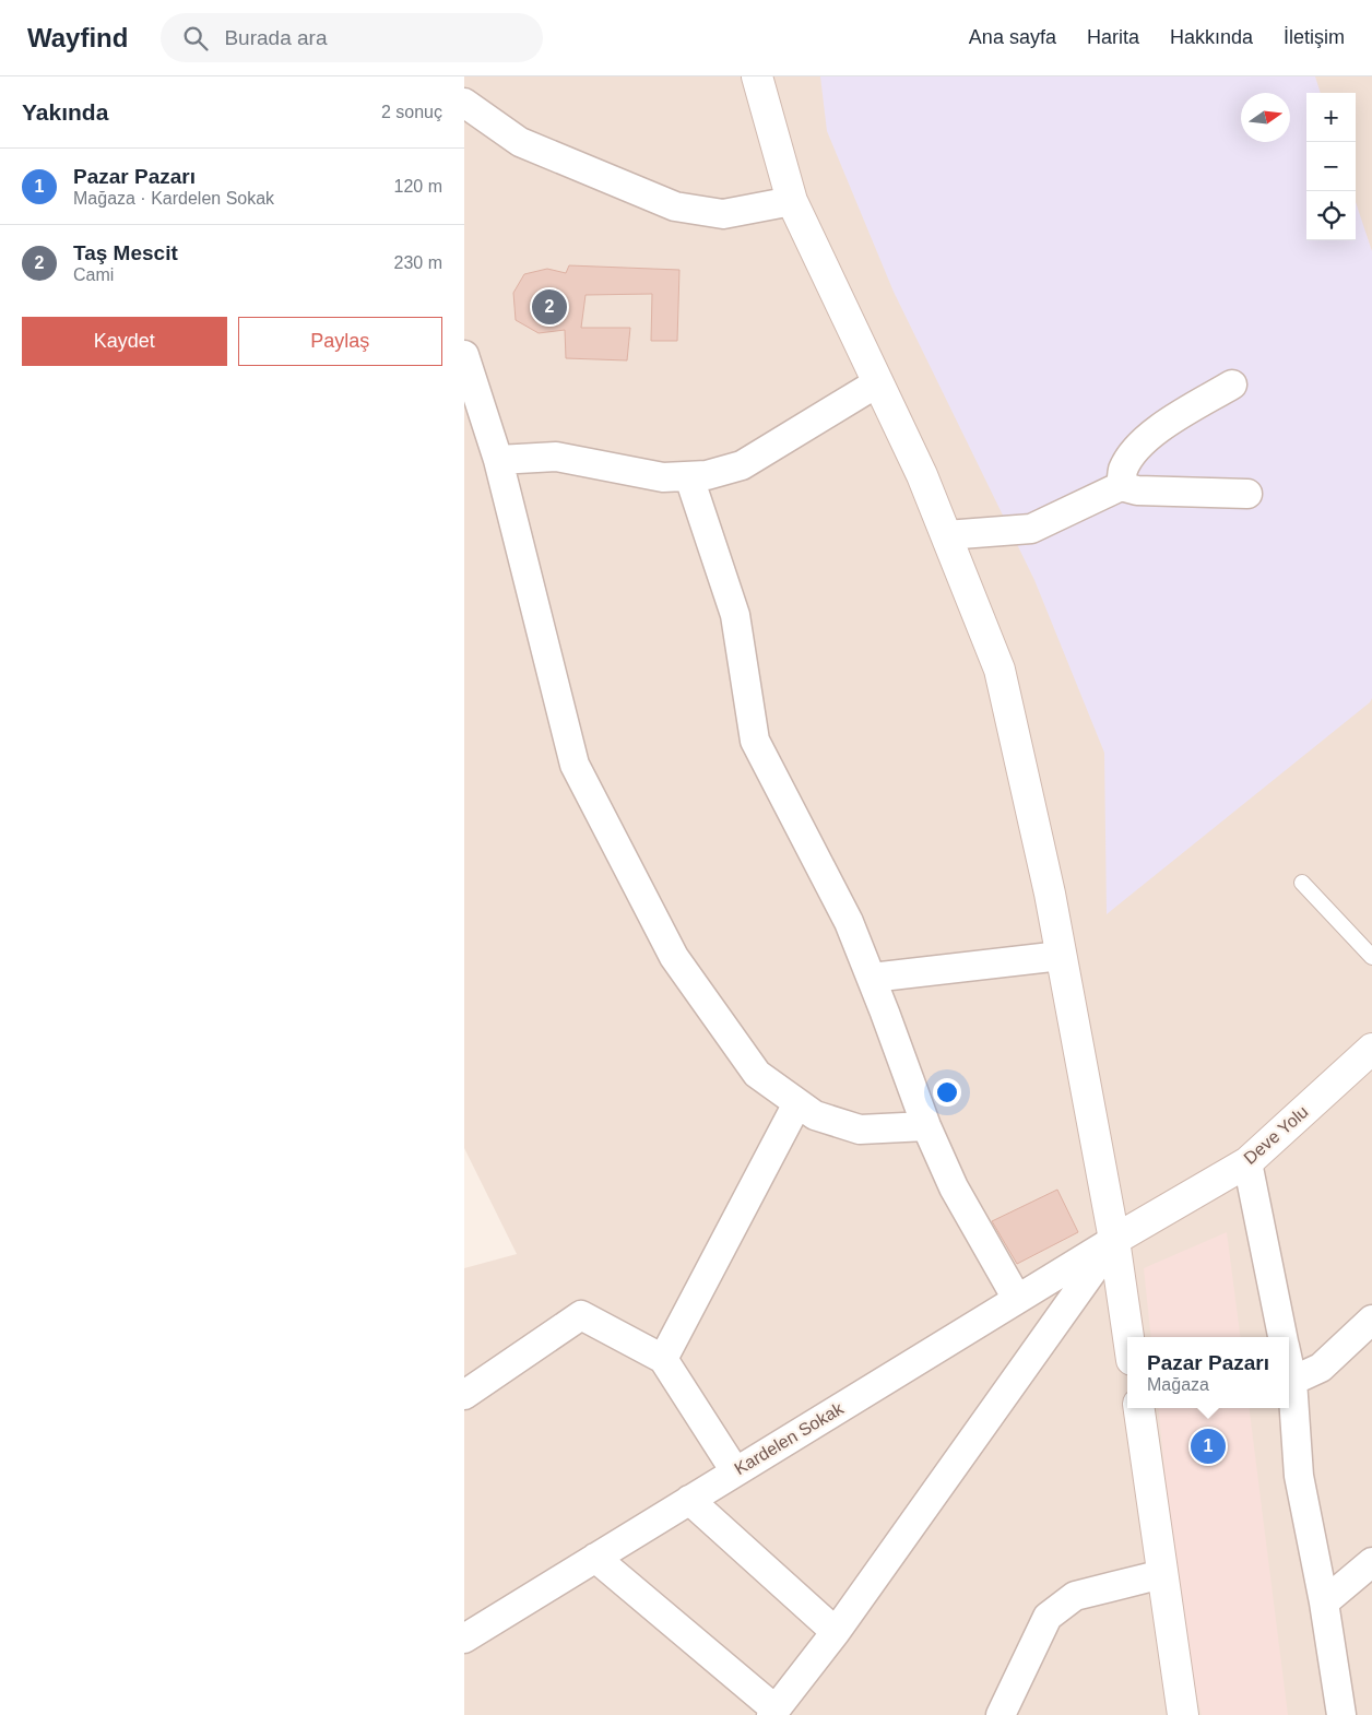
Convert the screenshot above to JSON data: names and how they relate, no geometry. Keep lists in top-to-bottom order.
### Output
{
  "streets": {
    "street": ["Deve Yolu", "Kardelen Sokak"]
  },
  "crossings": [
    ["Deve Yolu", "Kardelen Sokak"]
  ],
  "north": "right",
  "page": {
    "header": "Wayfind",
    "search": "Burada ara",
    "nav": [
      "Ana sayfa",
      "Harita",
      "Hakkında",
      "İletişim"
    ],
    "heading": ["Yakında", "2 sonuç"],
    "map_buttons": ["+", "−"],
    "list": [
      {
        "mark": "1",
        "name": "Pazar Pazarı",
        "note": "Mağaza · Kardelen Sokak",
        "value": "120 m"
      },
      {
        "mark": "2",
        "name": "Taş Mescit",
        "note": "Cami",
        "value": "230 m"
      }
    ],
    "pins": ["2", "1"],
    "buttons": ["Kaydet", "Paylaş"],
    "popup": ["Pazar Pazarı", "Mağaza"]
  }
}
